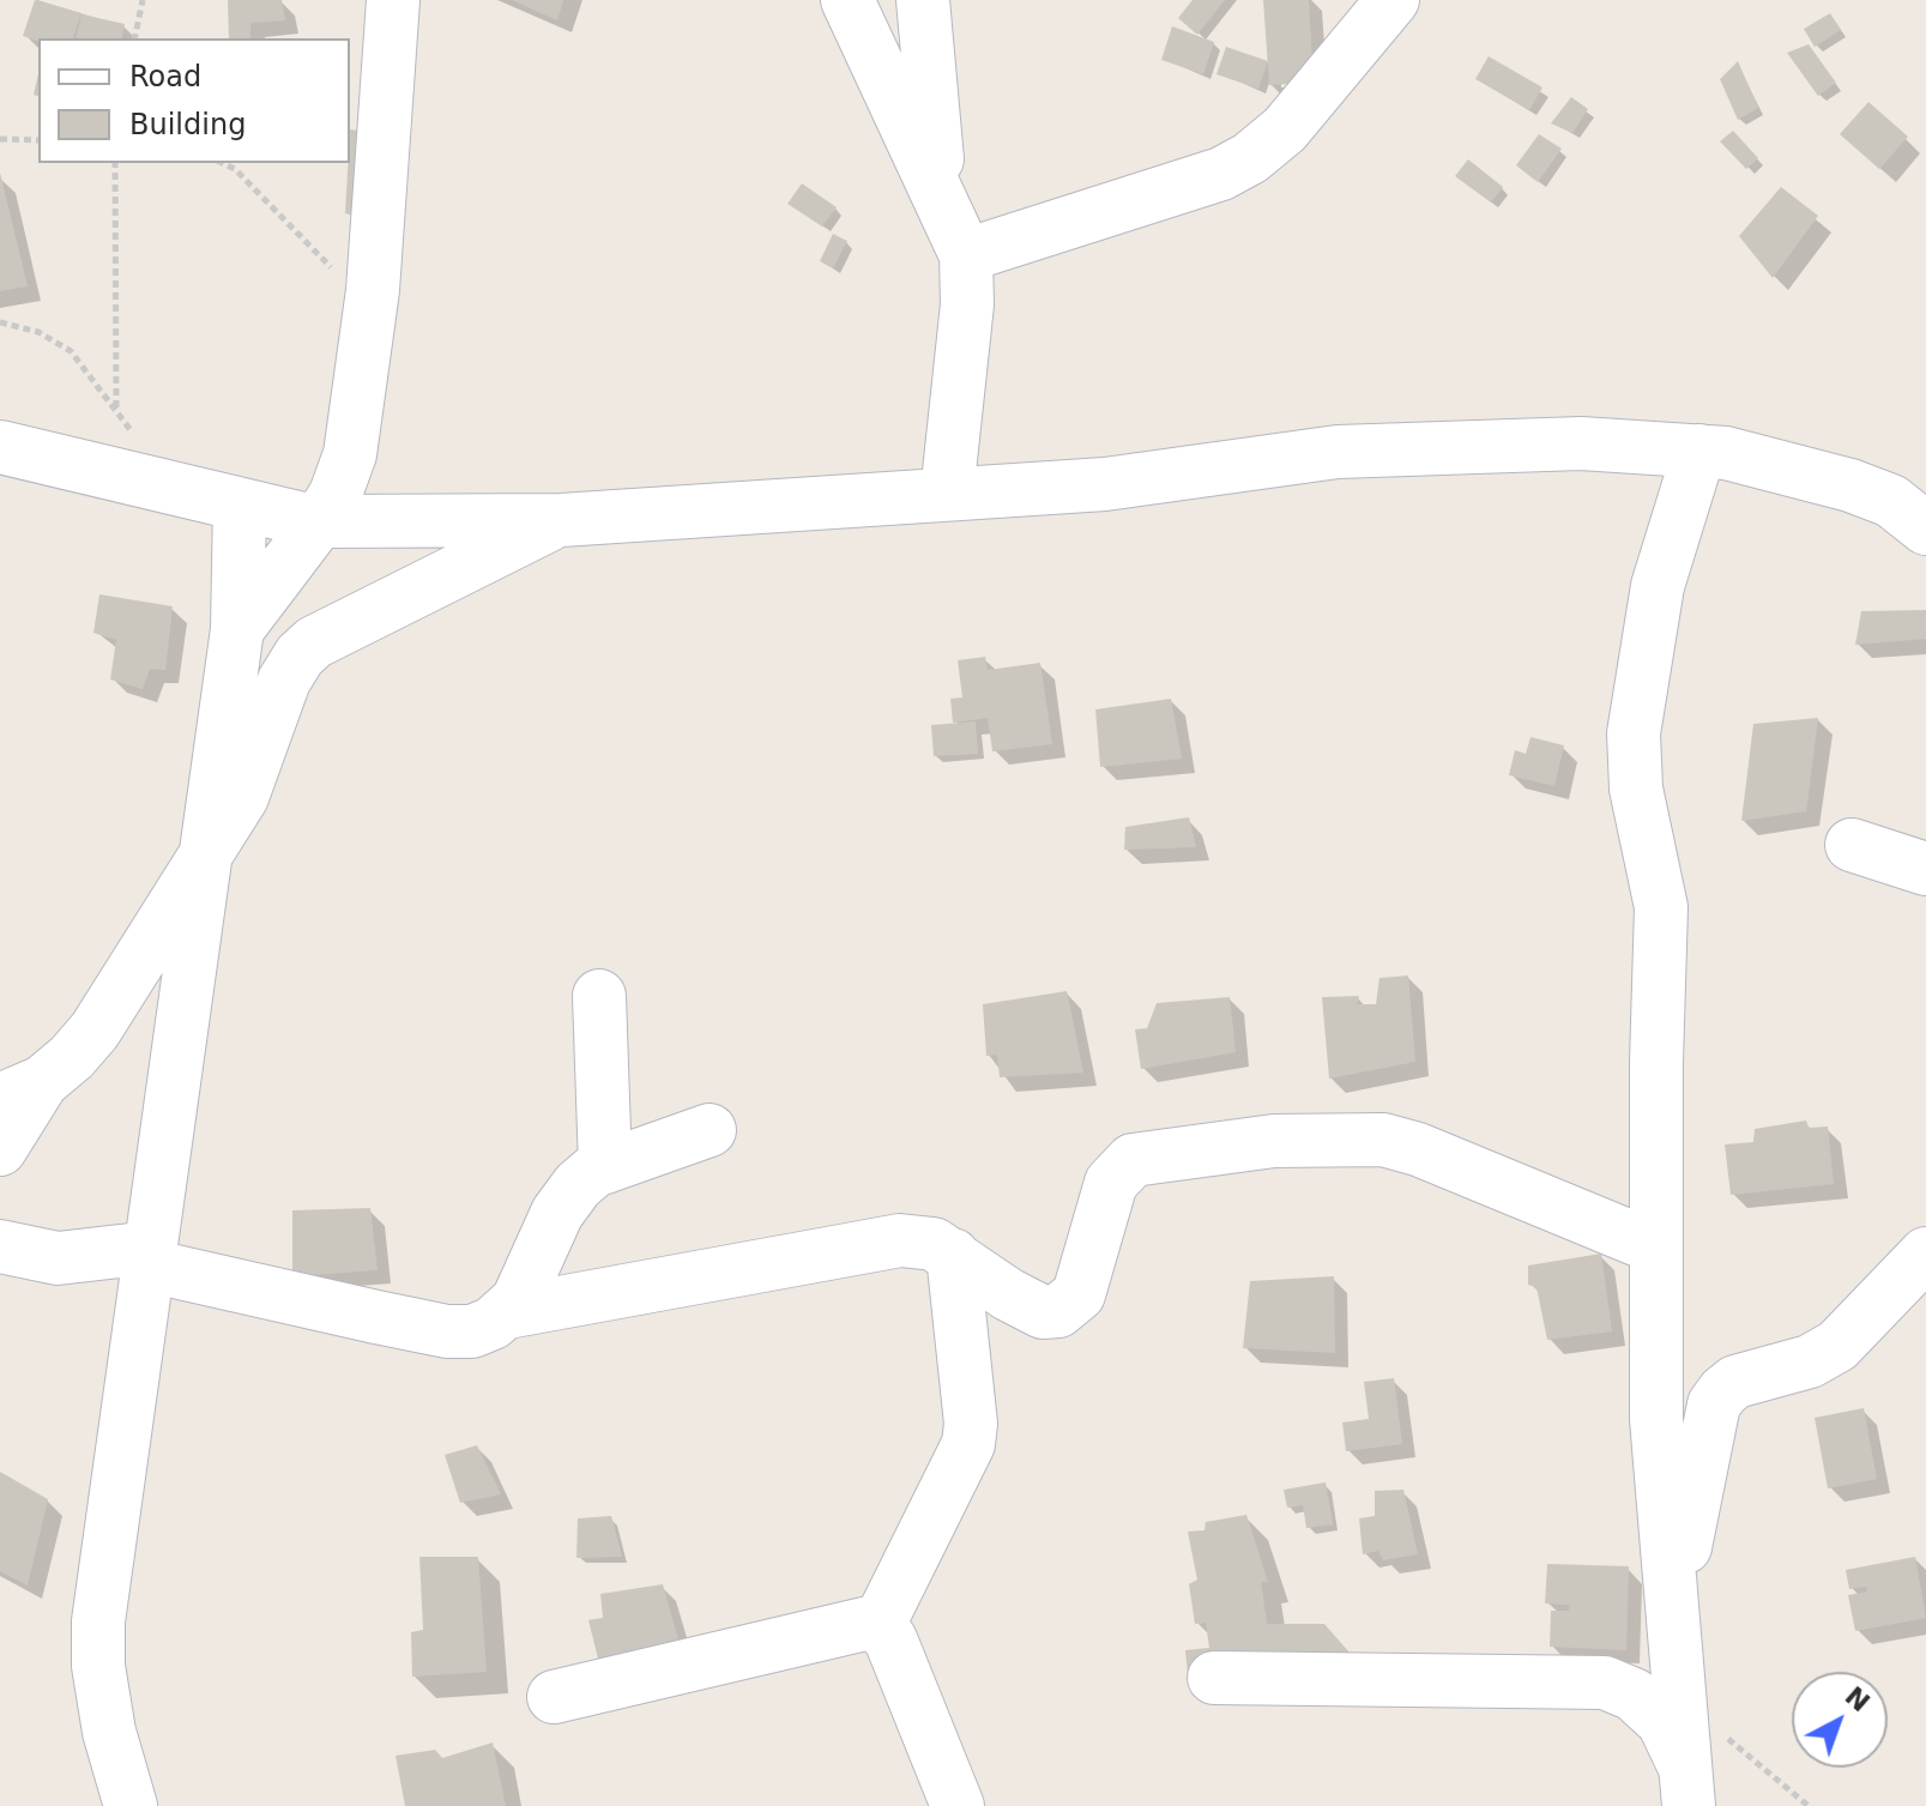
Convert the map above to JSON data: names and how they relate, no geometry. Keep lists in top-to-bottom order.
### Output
{
  "legend": ["Road", "Building"],
  "north": "top right"
}
